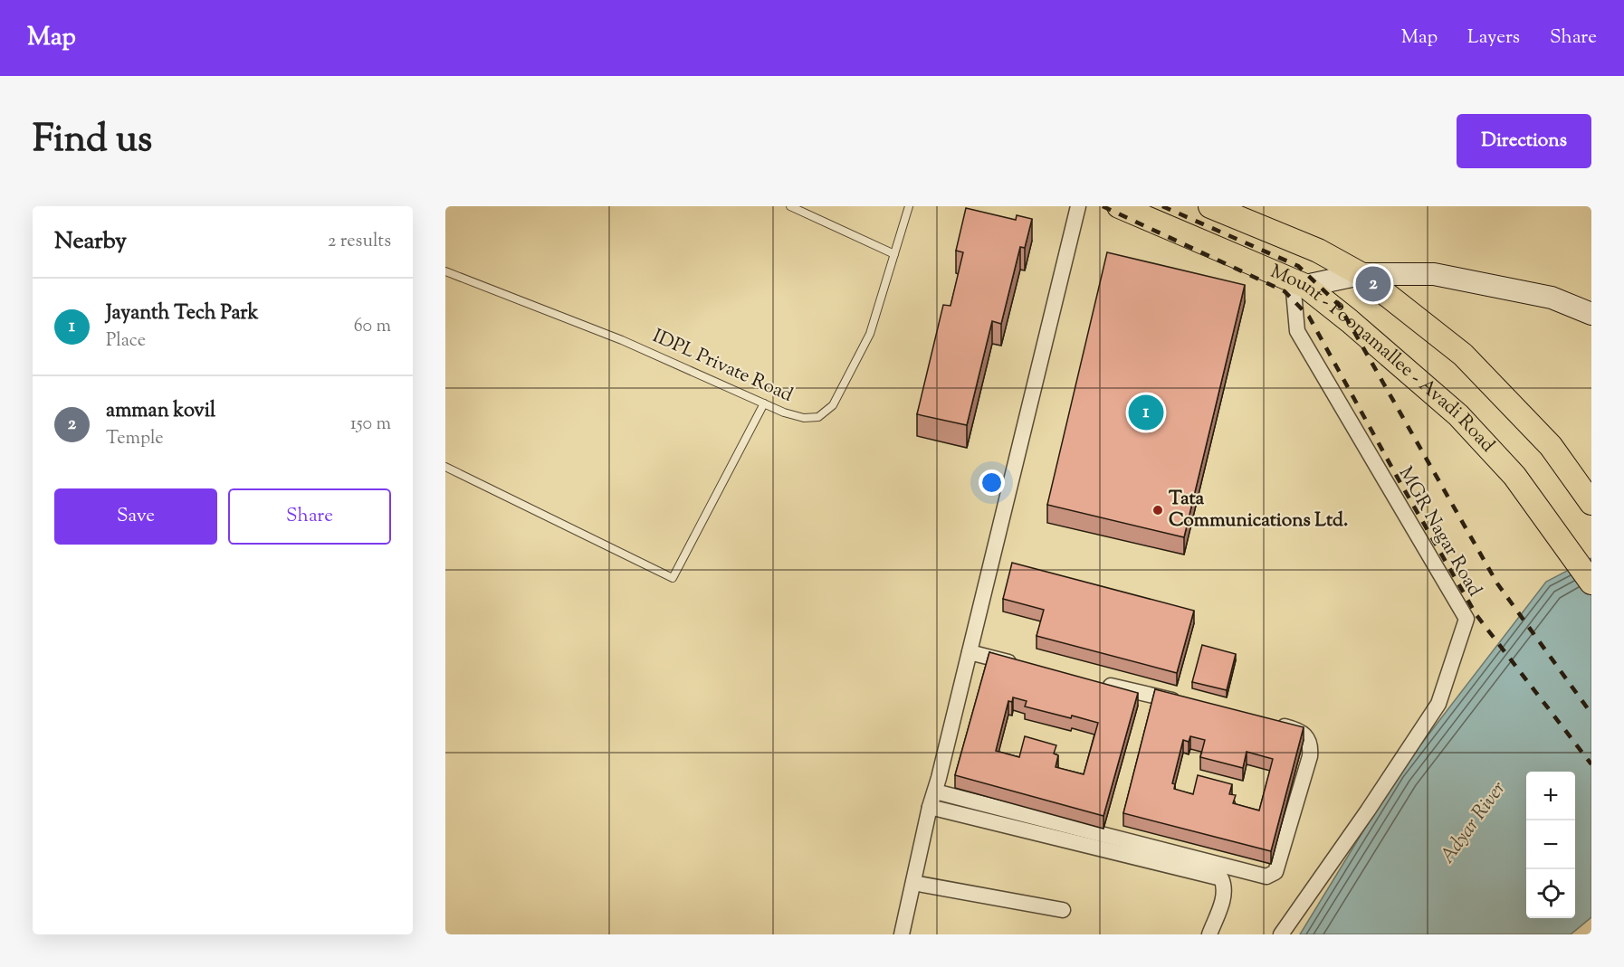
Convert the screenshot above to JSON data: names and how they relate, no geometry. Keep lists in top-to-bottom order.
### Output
{
  "streets": {
    "main road": ["Mount - Poonamallee - Avadi Road"],
    "street": ["MGR Nagar Road"],
    "lane": ["IDPL Private Road"]
  },
  "crossings": [
    ["Mount - Poonamallee - Avadi Road", "MGR Nagar Road"]
  ],
  "water": ["Adyar River"],
  "places": ["Tata Communications Ltd."],
  "page": {
    "header": "Map",
    "nav": ["Map", "Layers", "Share"],
    "title": "Find us",
    "buttons": [
      "Directions",
      ["Save", "Share"]
    ],
    "heading": ["Nearby", "2 results"],
    "pins": ["2", "1"],
    "list": [
      {
        "mark": "1",
        "name": "Jayanth Tech Park",
        "note": "Place",
        "value": "60 m"
      },
      {
        "mark": "2",
        "name": "amman kovil",
        "note": "Temple",
        "value": "150 m"
      }
    ],
    "map_buttons": ["+", "−"]
  }
}
